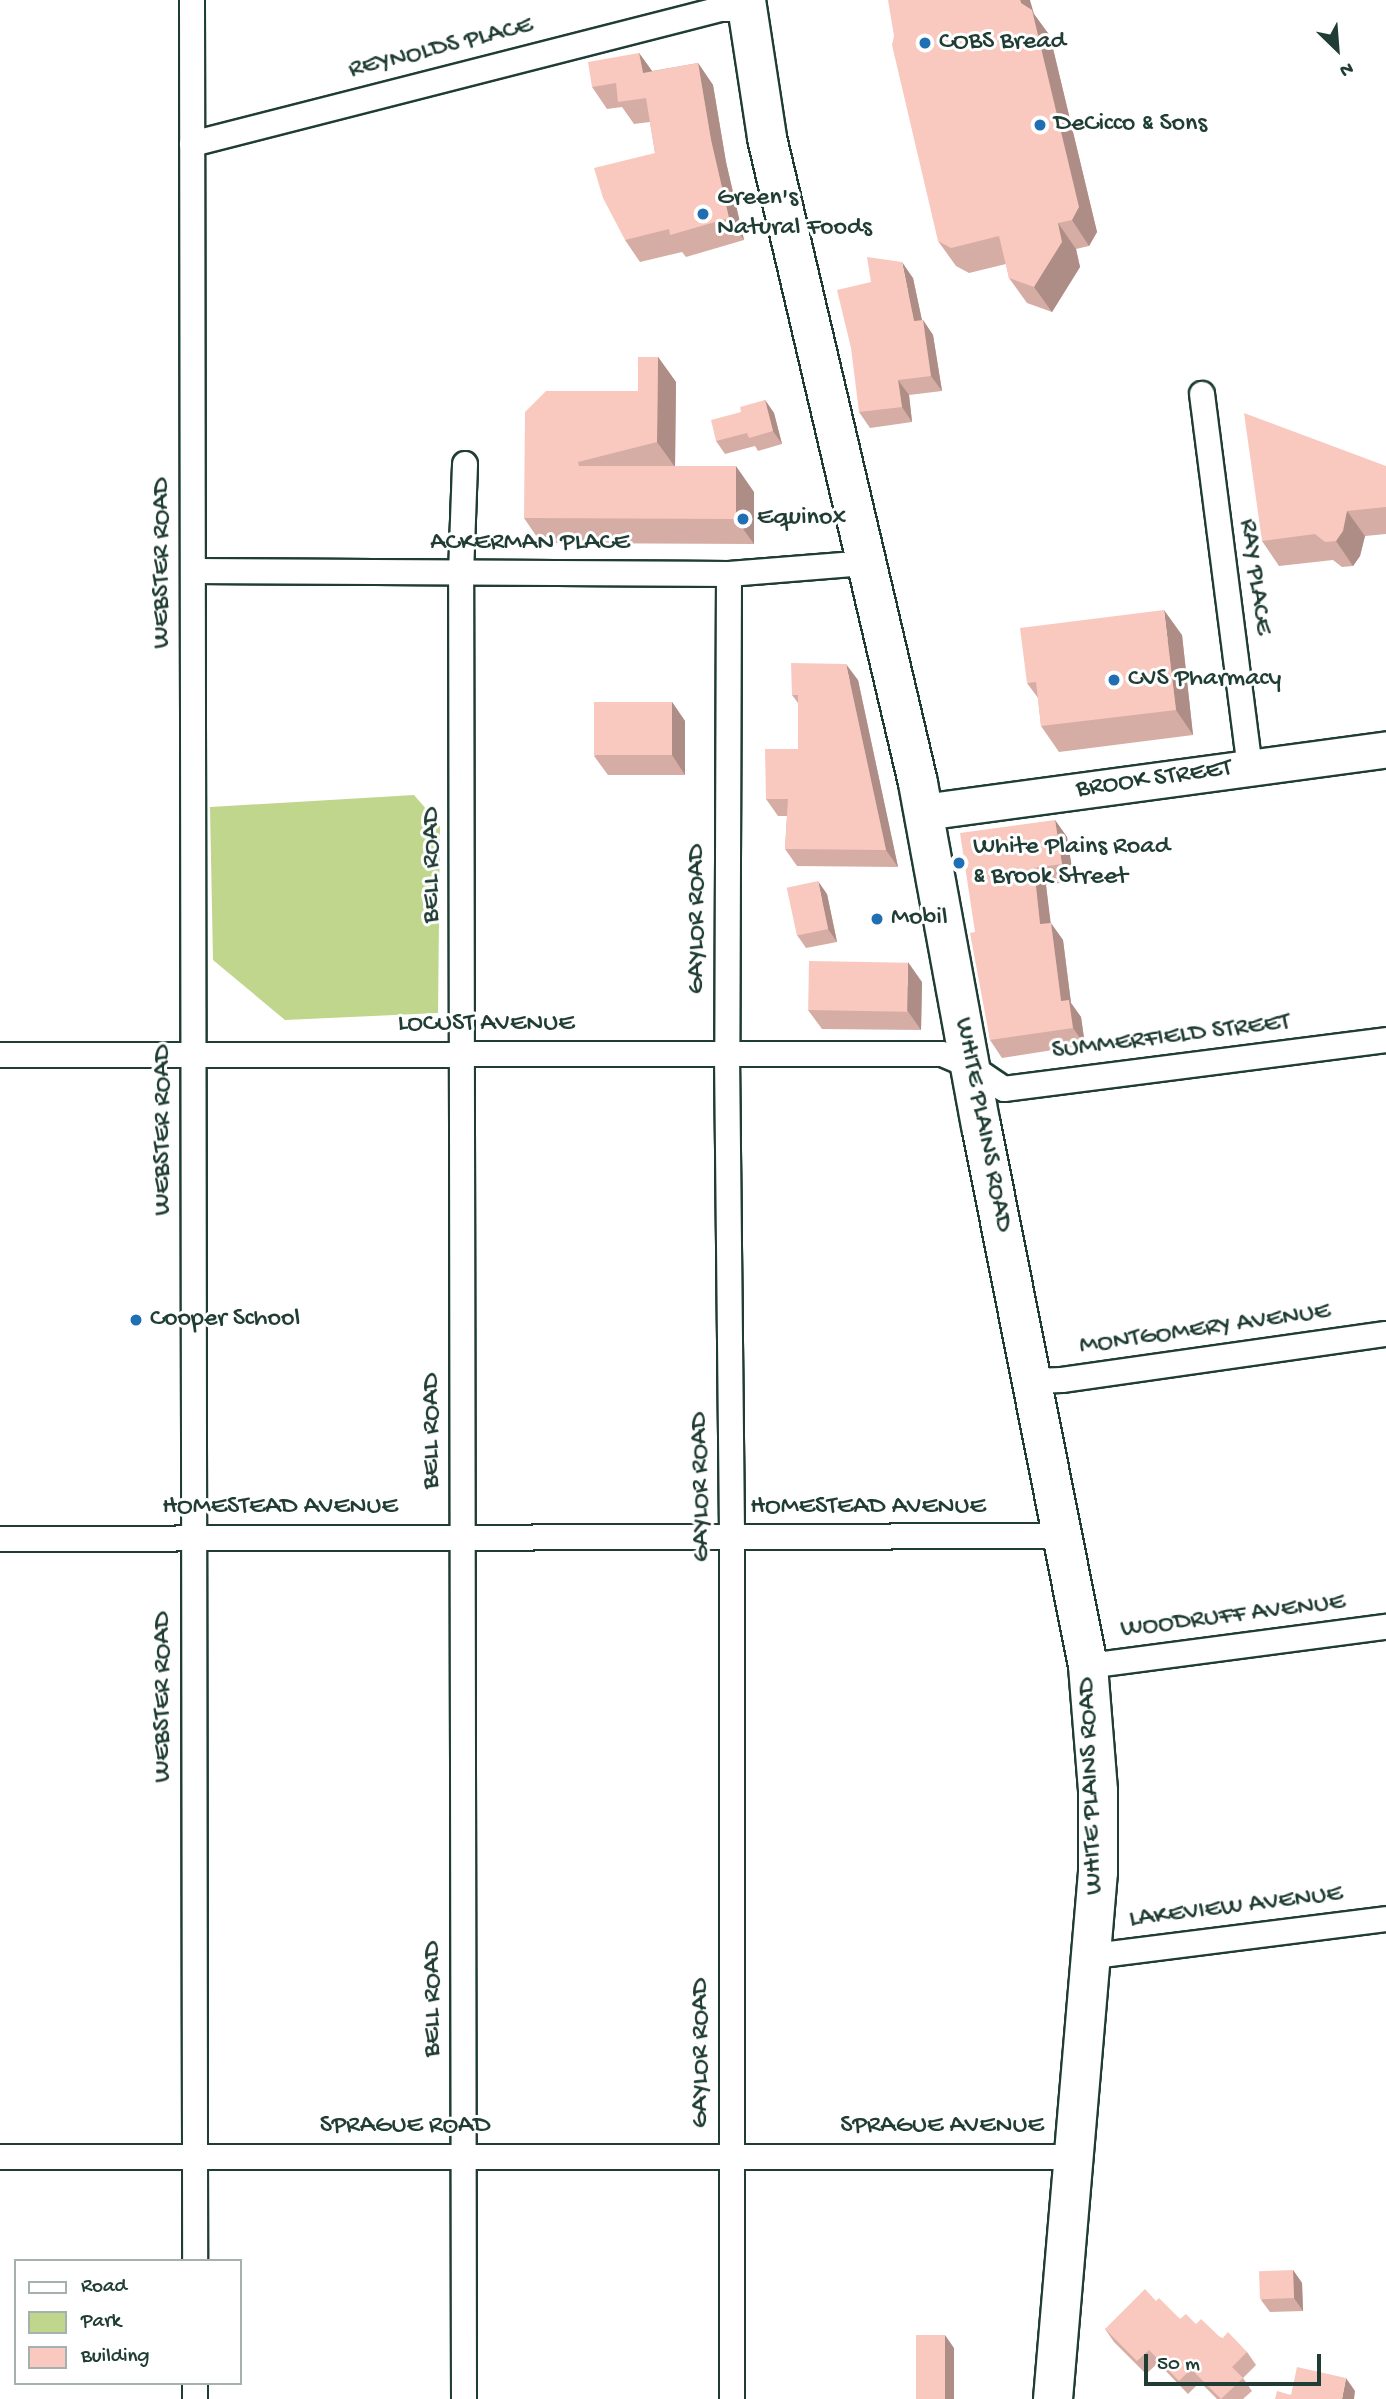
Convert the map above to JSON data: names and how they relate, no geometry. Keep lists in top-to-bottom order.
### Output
{
  "streets": {
    "main road": ["WHITE PLAINS ROAD"],
    "street": [
      "REYNOLDS PLACE",
      "ACKERMAN PLACE",
      "WEBSTER ROAD",
      "RAY PLACE",
      "BROOK STREET",
      "BELL ROAD",
      "GAYLOR ROAD",
      "LOCUST AVENUE",
      "SUMMERFIELD STREET",
      "MONTGOMERY AVENUE",
      "HOMESTEAD AVENUE",
      "WOODRUFF AVENUE",
      "LAKEVIEW AVENUE",
      "SPRAGUE ROAD",
      "SPRAGUE AVENUE"
    ]
  },
  "crossings": [
    ["REYNOLDS PLACE", "WEBSTER ROAD"],
    ["REYNOLDS PLACE", "WHITE PLAINS ROAD"],
    ["ACKERMAN PLACE", "WEBSTER ROAD"],
    ["ACKERMAN PLACE", "BELL ROAD"],
    ["ACKERMAN PLACE", "GAYLOR ROAD"],
    ["ACKERMAN PLACE", "WHITE PLAINS ROAD"],
    ["WEBSTER ROAD", "LOCUST AVENUE"],
    ["WEBSTER ROAD", "HOMESTEAD AVENUE"],
    ["WEBSTER ROAD", "SPRAGUE ROAD"],
    ["RAY PLACE", "BROOK STREET"],
    ["BROOK STREET", "WHITE PLAINS ROAD"],
    ["BELL ROAD", "LOCUST AVENUE"],
    ["BELL ROAD", "HOMESTEAD AVENUE"],
    ["BELL ROAD", "SPRAGUE ROAD"],
    ["GAYLOR ROAD", "LOCUST AVENUE"],
    ["GAYLOR ROAD", "HOMESTEAD AVENUE"],
    ["GAYLOR ROAD", "SPRAGUE ROAD"],
    ["LOCUST AVENUE", "SUMMERFIELD STREET"],
    ["LOCUST AVENUE", "WHITE PLAINS ROAD"],
    ["SUMMERFIELD STREET", "WHITE PLAINS ROAD"],
    ["WHITE PLAINS ROAD", "MONTGOMERY AVENUE"],
    ["WHITE PLAINS ROAD", "HOMESTEAD AVENUE"],
    ["WHITE PLAINS ROAD", "WOODRUFF AVENUE"],
    ["WHITE PLAINS ROAD", "LAKEVIEW AVENUE"],
    ["WHITE PLAINS ROAD", "SPRAGUE AVENUE"],
    ["SPRAGUE ROAD", "SPRAGUE AVENUE"]
  ],
  "places": [
    "COBS Bread",
    "DeCicco & Sons",
    "Green's Natural Foods",
    "Equinox",
    "CVS Pharmacy",
    "White Plains Road & Brook Street",
    "Mobil",
    "Cooper School"
  ],
  "legend": ["Road", "Park", "Building"],
  "scale_bar": "50 m",
  "north": "bottom right"
}
